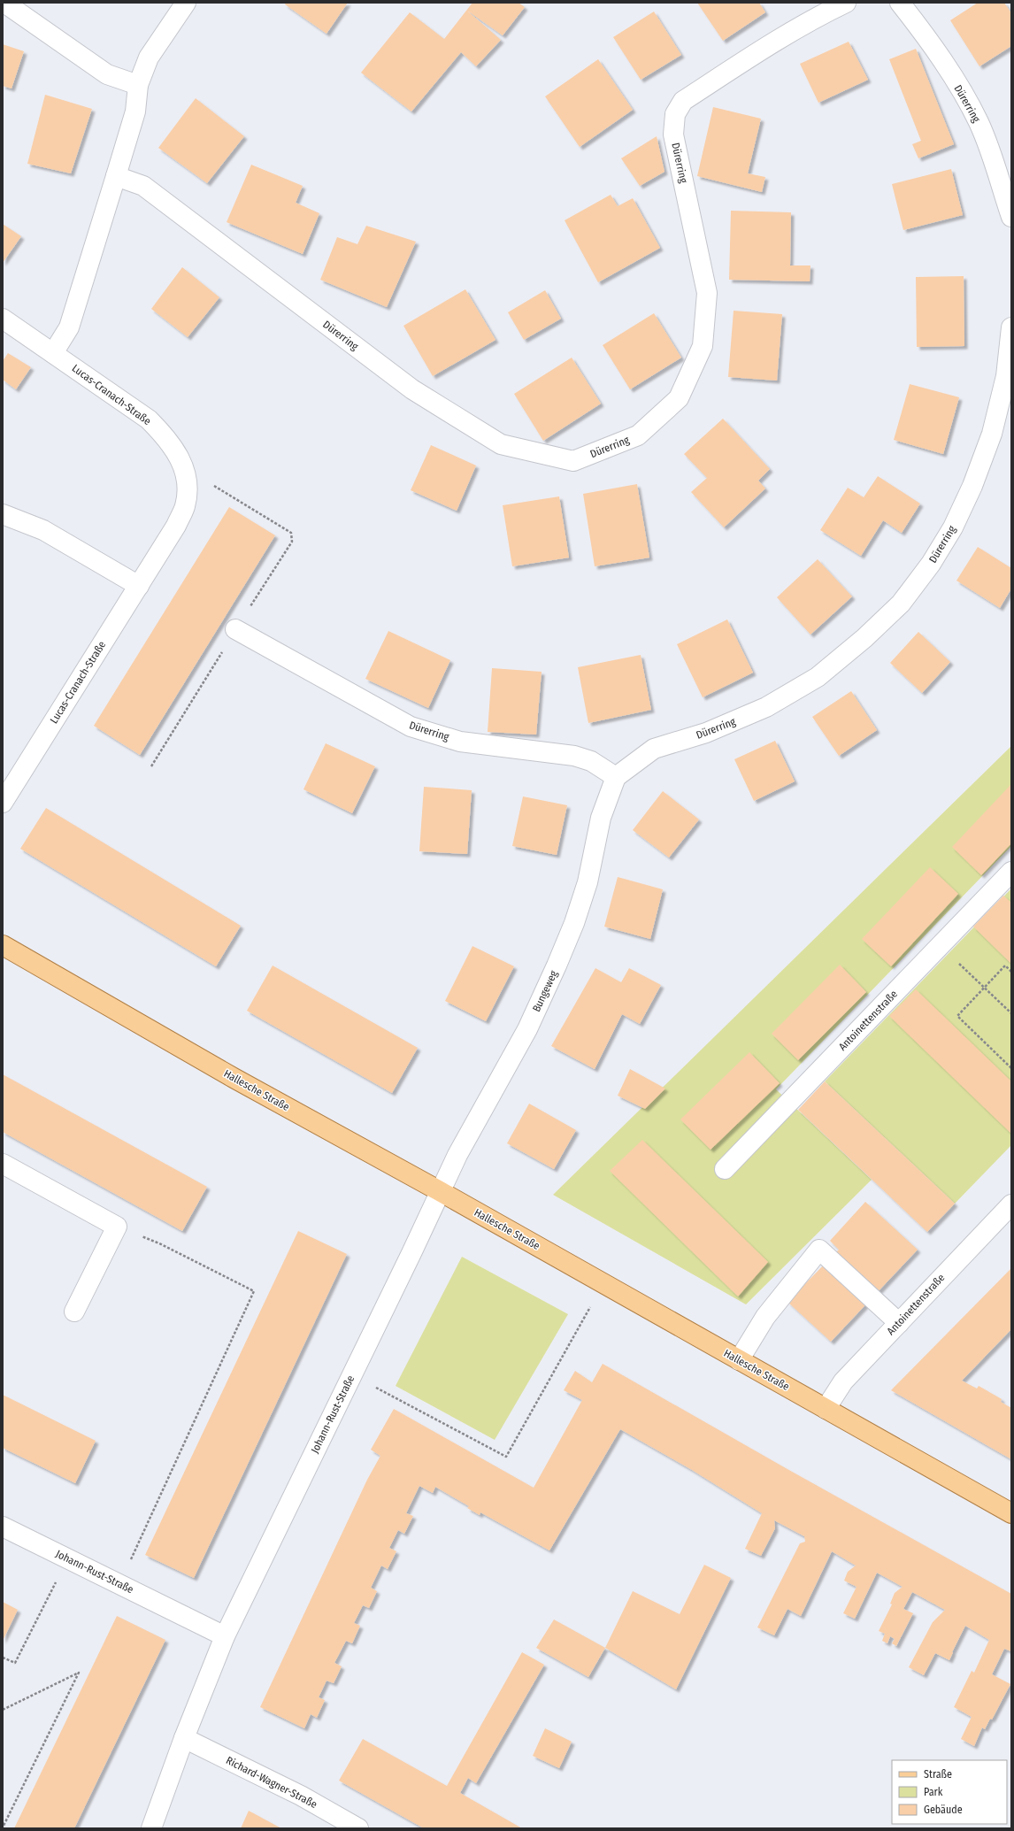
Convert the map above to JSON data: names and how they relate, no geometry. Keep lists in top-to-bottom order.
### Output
{
  "streets": {
    "main road": ["Hallesche Straße"],
    "street": [
      "Dürerring",
      "Lucas-Cranach-Straße",
      "Bungeweg",
      "Antoinettenstraße",
      "Johann-Rust-Straße",
      "Richard-Wagner-Straße"
    ]
  },
  "crossings": [
    ["Dürerring", "Bungeweg"],
    ["Bungeweg", "Hallesche Straße"],
    ["Bungeweg", "Johann-Rust-Straße"],
    ["Antoinettenstraße", "Hallesche Straße"],
    ["Hallesche Straße", "Johann-Rust-Straße"],
    ["Johann-Rust-Straße", "Richard-Wagner-Straße"]
  ],
  "legend": ["Straße", "Park", "Gebäude"]
}
